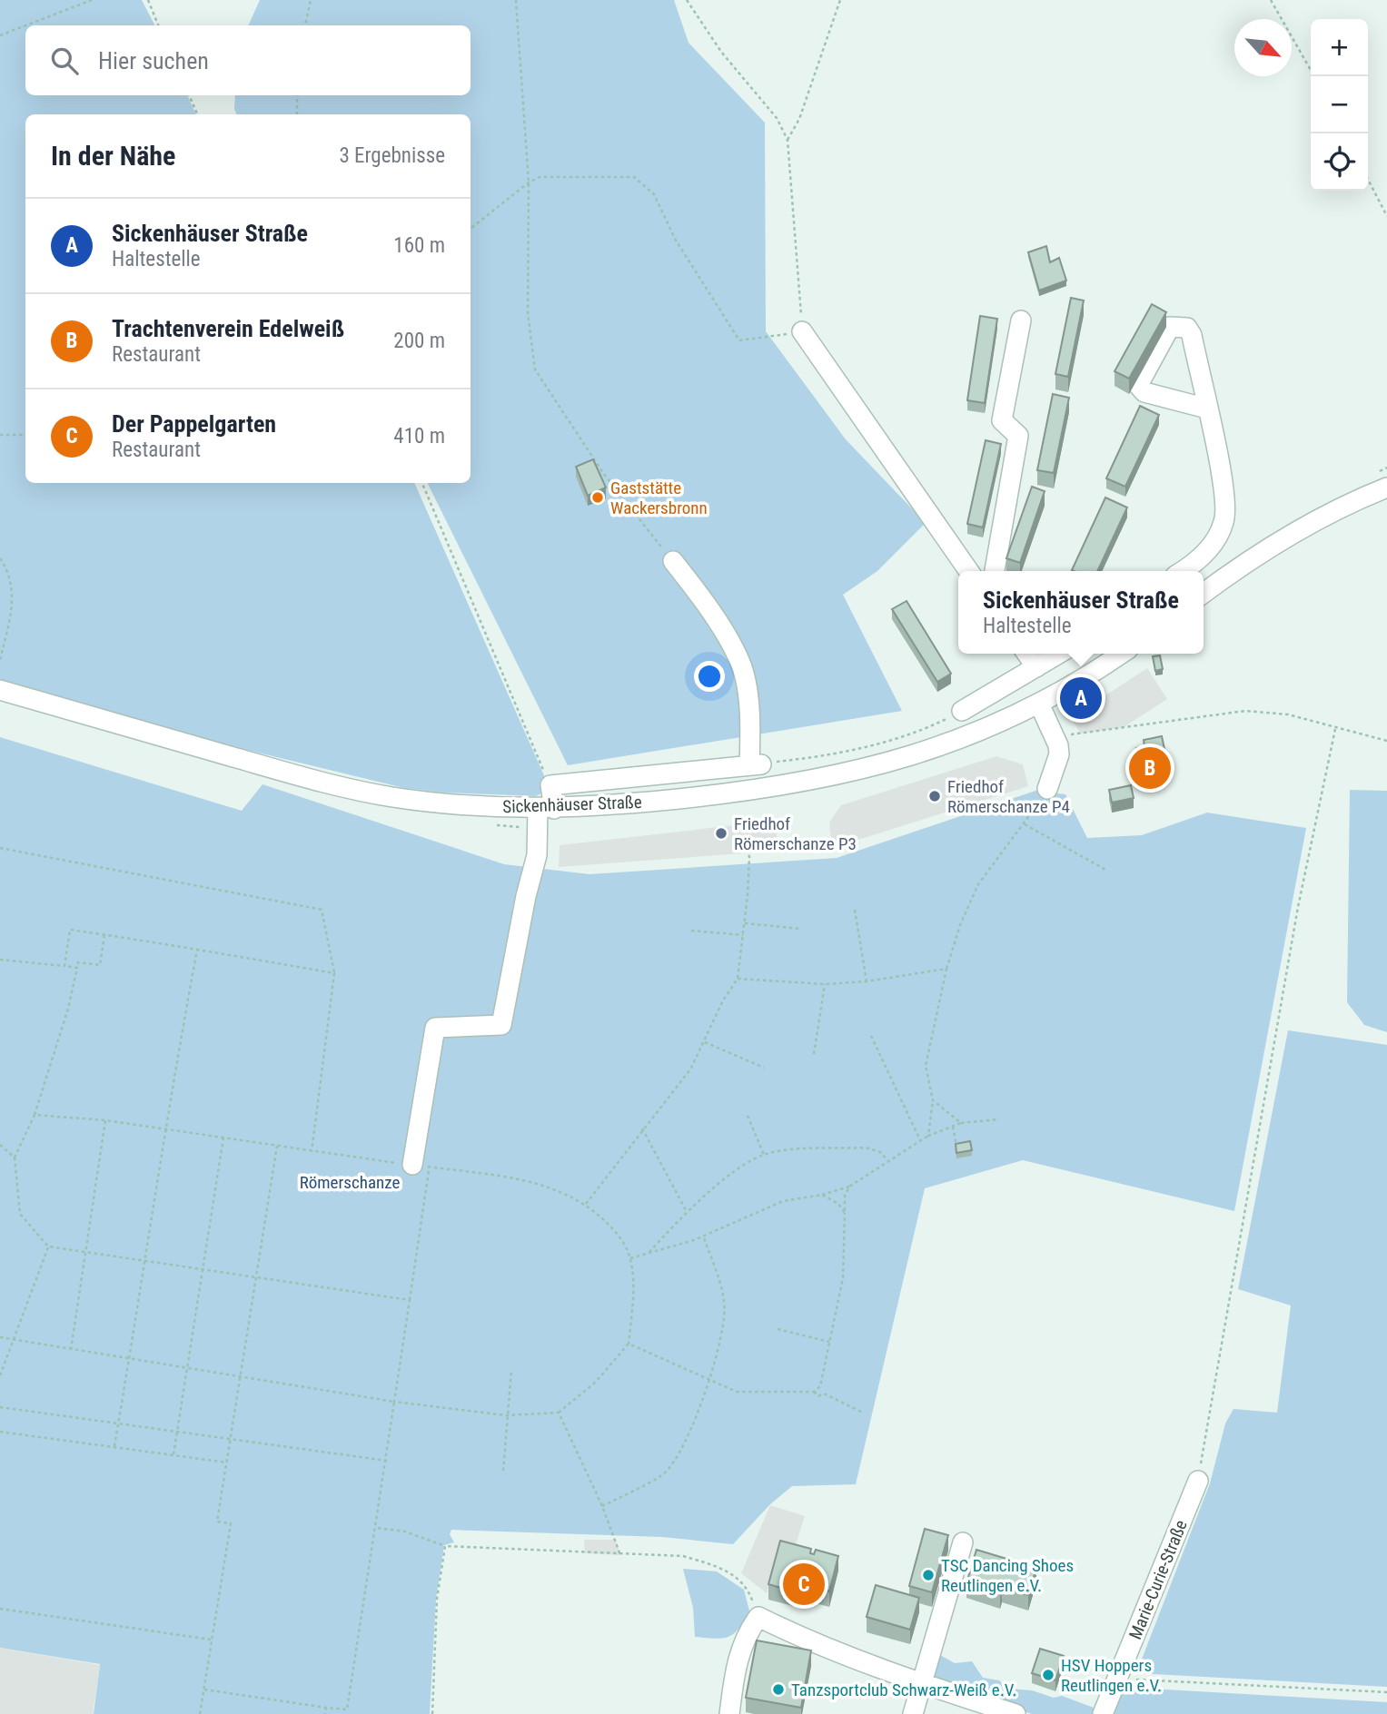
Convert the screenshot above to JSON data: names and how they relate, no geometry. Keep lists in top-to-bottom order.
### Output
{
  "streets": {
    "street": ["Sickenhäuser Straße", "Marie-Curie-Straße"]
  },
  "parks": ["Römerschanze"],
  "places": [
    "Gaststätte Wackersbronn",
    "Friedhof Römerschanze P4",
    "Friedhof Römerschanze P3",
    "TSC Dancing Shoes Reutlingen e.V.",
    "HSV Hoppers Reutlingen e.V.",
    "Tanzsportclub Schwarz-Weiß e.V."
  ],
  "north": "bottom right",
  "page": {
    "map_buttons": ["+", "−"],
    "search": "Hier suchen",
    "heading": ["In der Nähe", "3 Ergebnisse"],
    "list": [
      {
        "mark": "A",
        "name": "Sickenhäuser Straße",
        "note": "Haltestelle",
        "value": "160 m"
      },
      {
        "mark": "B",
        "name": "Trachtenverein Edelweiß",
        "note": "Restaurant",
        "value": "200 m"
      },
      {
        "mark": "C",
        "name": "Der Pappelgarten",
        "note": "Restaurant",
        "value": "410 m"
      }
    ],
    "popup": ["Sickenhäuser Straße", "Haltestelle"],
    "pins": ["A", "B", "C"]
  }
}
